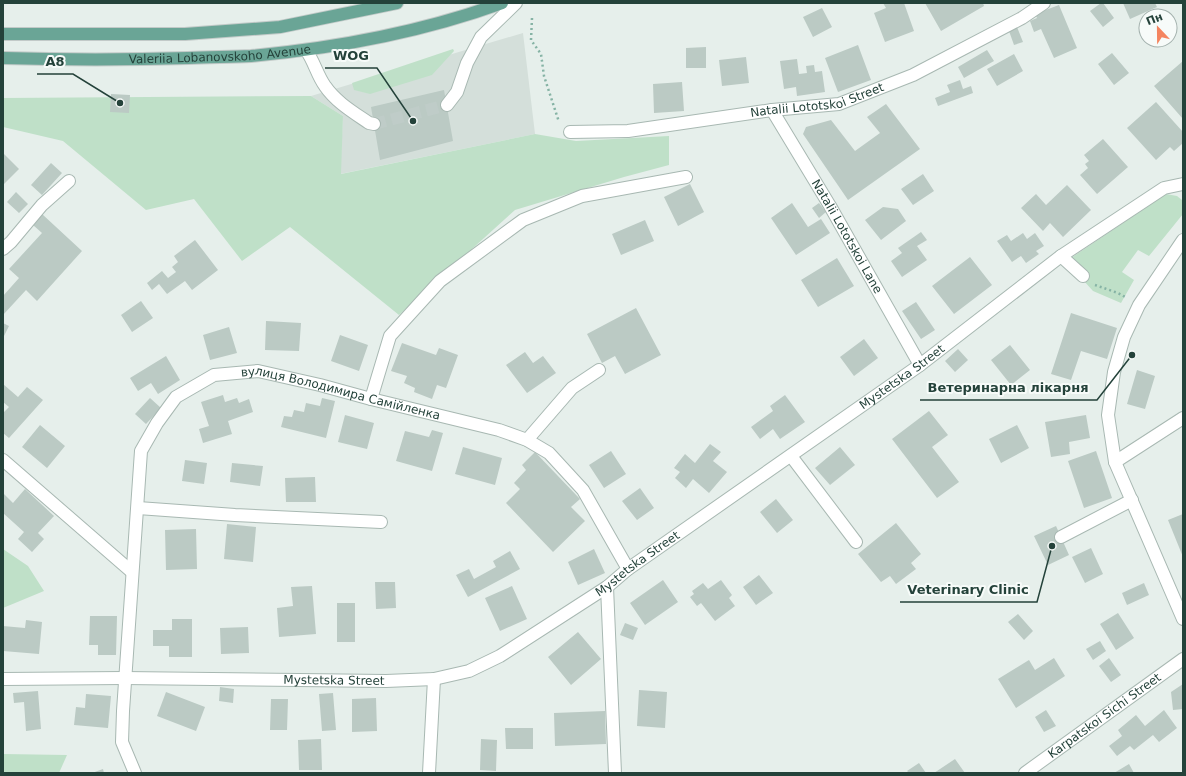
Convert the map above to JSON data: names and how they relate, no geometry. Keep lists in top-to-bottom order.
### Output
{
  "streets": {
    "main road": ["Valeriia Lobanovskoho Avenue"],
    "street": [
      "Natalii Lototskoi Street",
      "Natalii Lototskoi Lane",
      "Mystetska Street",
      "вулиця Володимира Самійленка",
      "Karpatskoi Sichi Street"
    ]
  },
  "crossings": [
    ["Natalii Lototskoi Street", "Natalii Lototskoi Lane"],
    ["Natalii Lototskoi Lane", "Mystetska Street"],
    ["Mystetska Street", "вулиця Володимира Самійленка"]
  ],
  "places": [
    "А8",
    "WOG",
    "Ветеринарна лікарня",
    "Veterinary Clinic"
  ],
  "north": "top"
}
